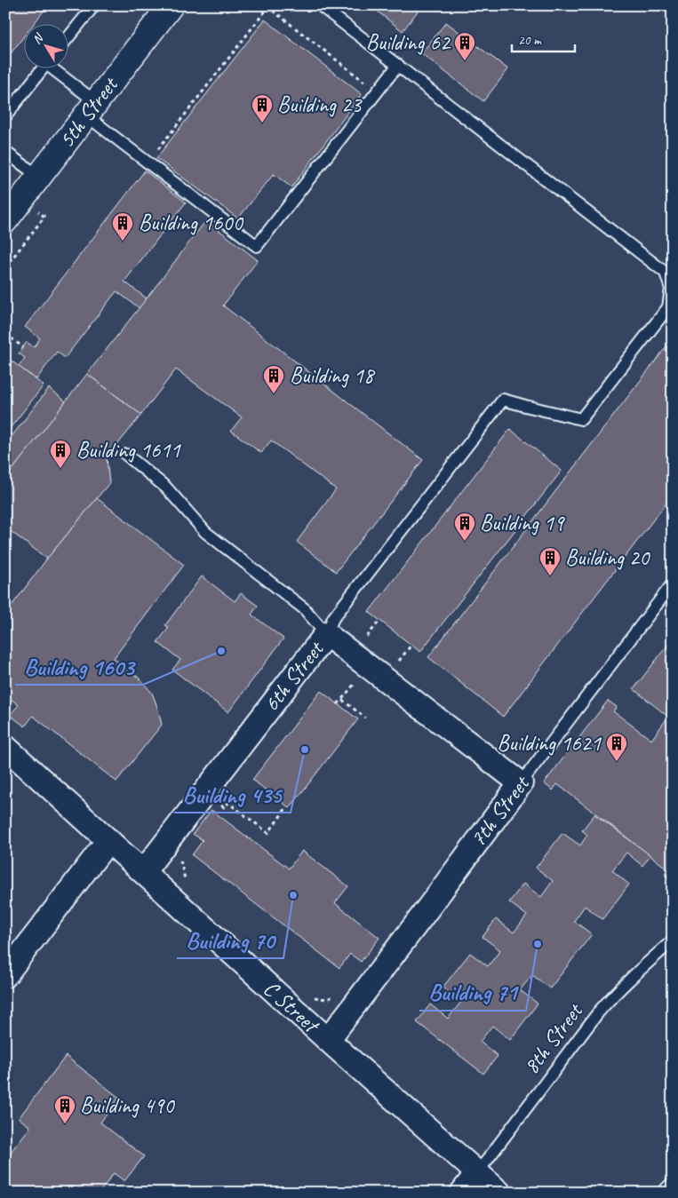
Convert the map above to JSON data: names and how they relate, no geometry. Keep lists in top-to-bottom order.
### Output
{
  "streets": {
    "street": [
      "5th Street",
      "6th Street",
      "7th Street",
      "C Street"
    ],
    "lane": ["8th Street"]
  },
  "crossings": [
    ["6th Street", "7th Street"],
    ["6th Street", "C Street"],
    ["7th Street", "C Street"],
    ["C Street", "8th Street"]
  ],
  "places": {
    "building": [
      "Building 62",
      "Building 23",
      "Building 1600",
      "Building 18",
      "Building 1611",
      "Building 19",
      "Building 20",
      "Building 1621",
      "Building 490"
    ],
    "other": [
      "Building 1603",
      "Building 435",
      "Building 70",
      "Building 71"
    ]
  },
  "scale_bar": "20 m",
  "north": "top left"
}
